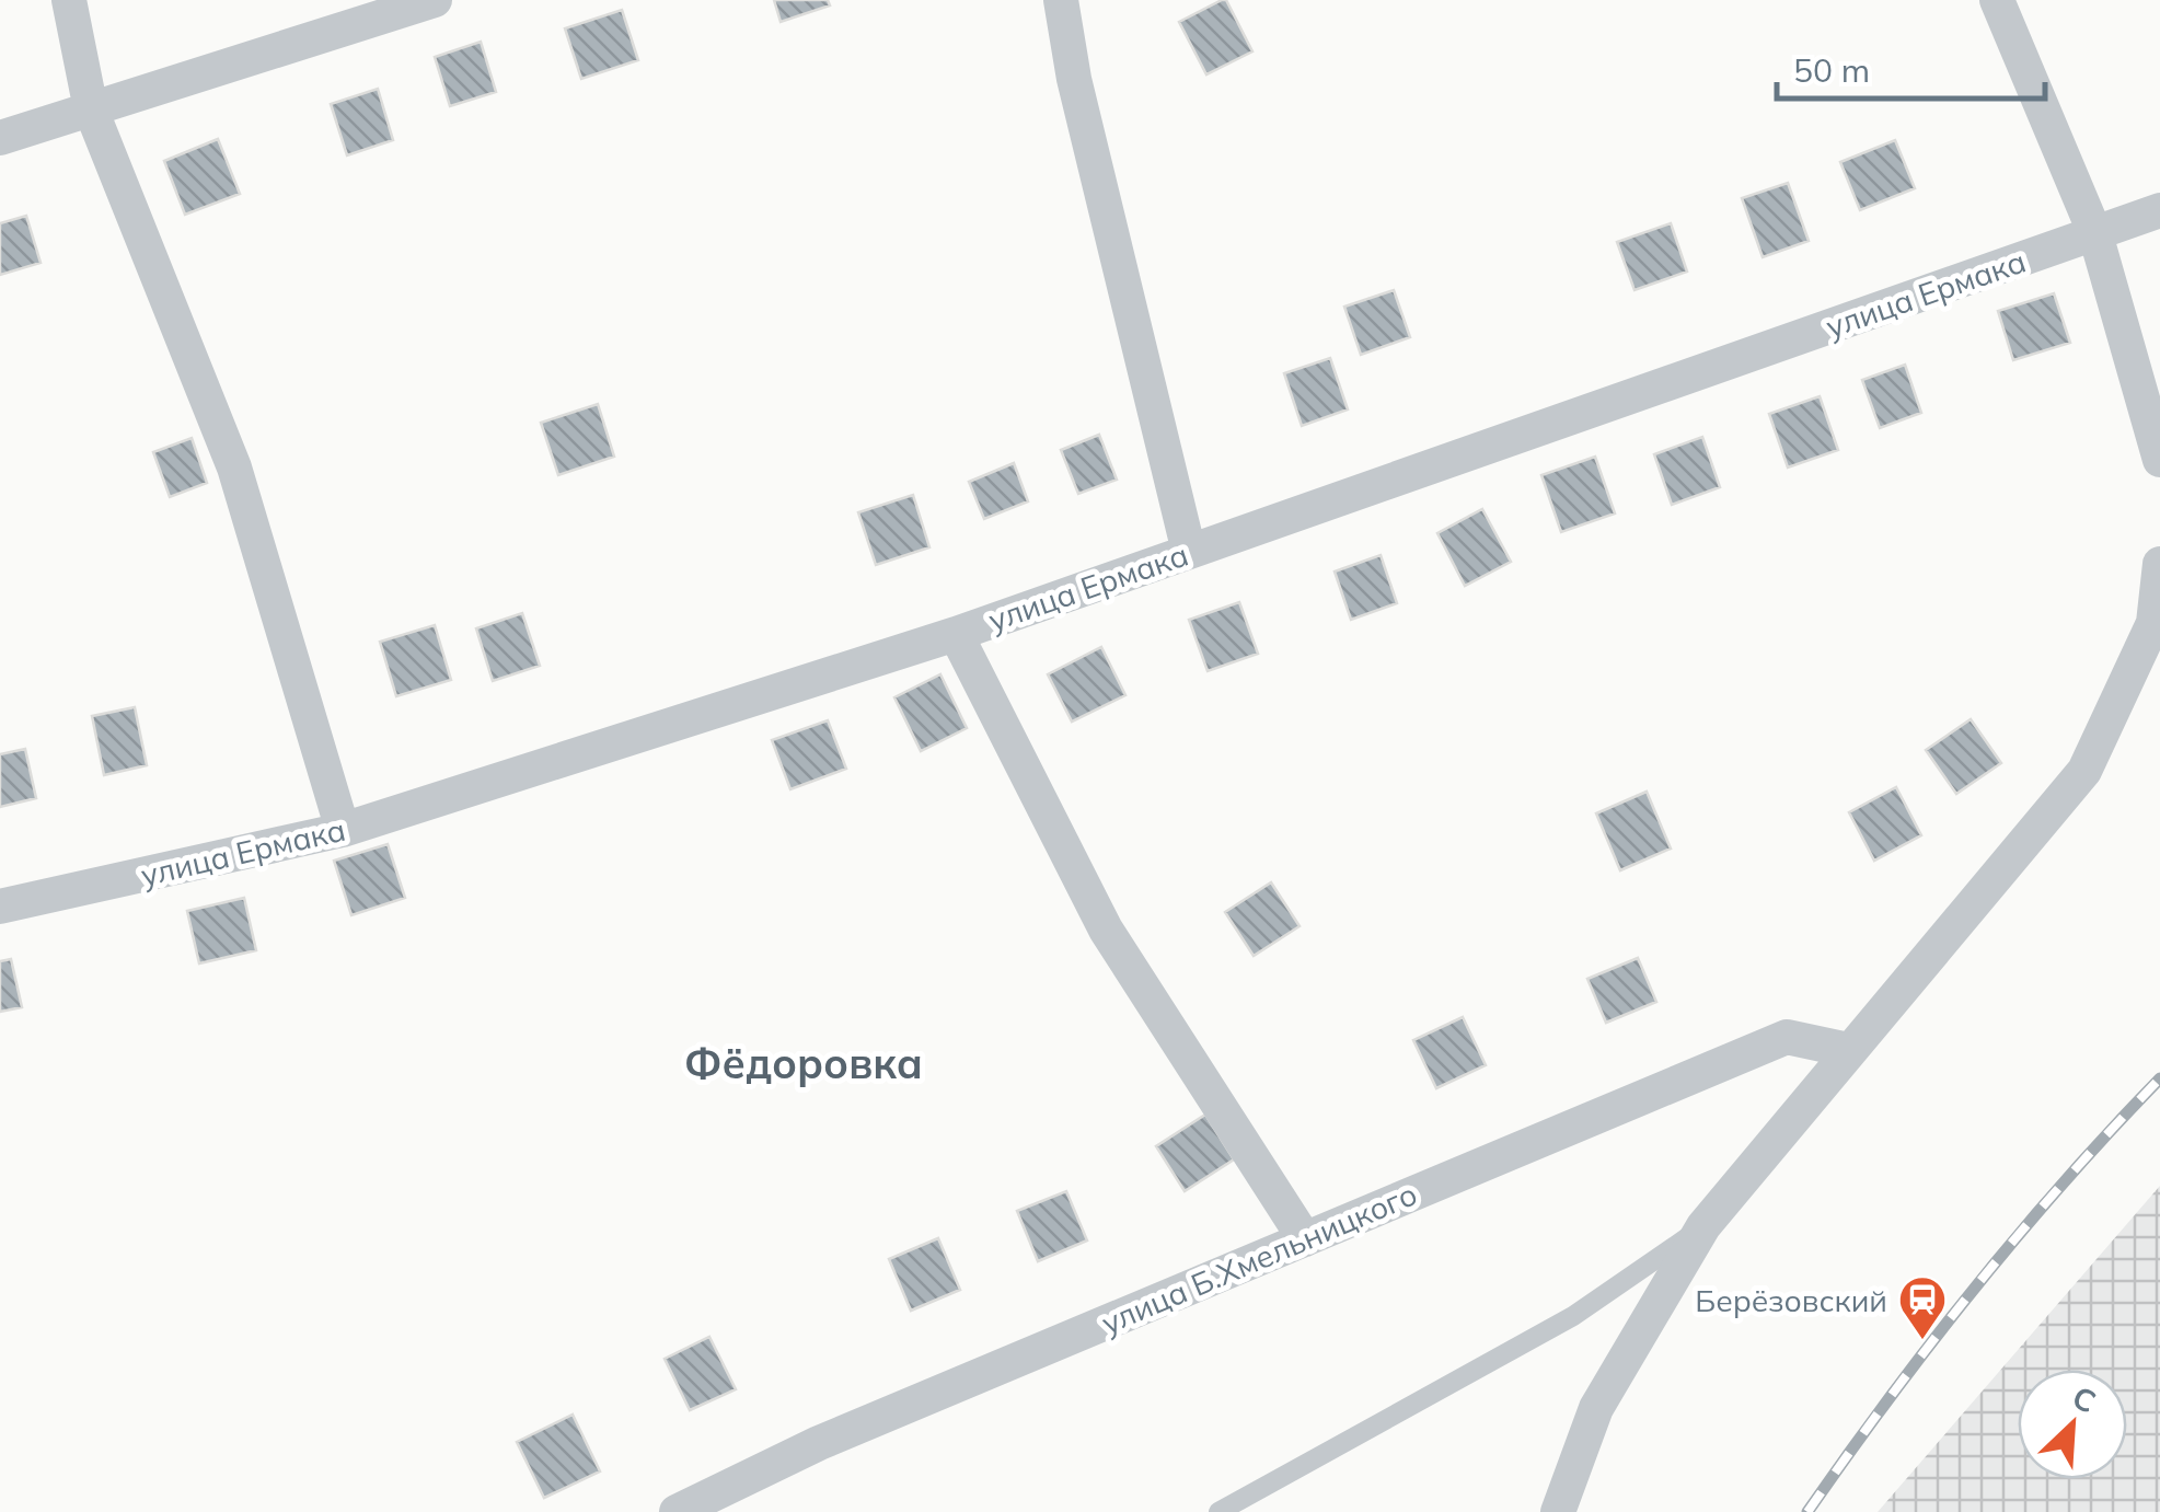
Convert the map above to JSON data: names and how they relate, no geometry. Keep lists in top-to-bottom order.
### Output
{
  "streets": {
    "street": ["улица Ермака", "улица Б.Хмельницкого"]
  },
  "districts": ["Фёдоровка"],
  "places": {
    "station": ["Берёзовский"]
  },
  "scale_bar": "50 m",
  "north": "top right"
}
